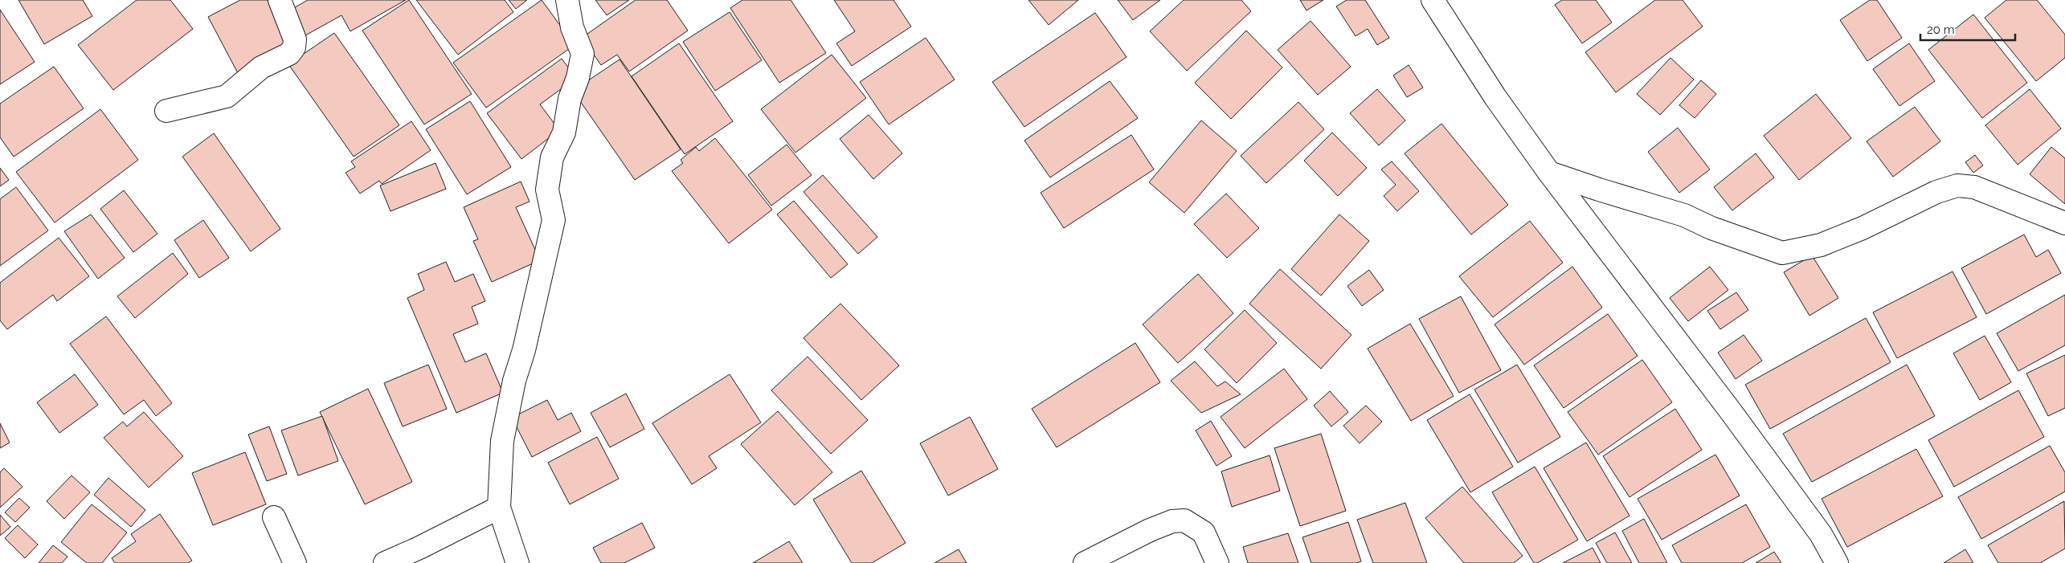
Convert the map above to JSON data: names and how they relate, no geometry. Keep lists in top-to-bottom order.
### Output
{
  "scale_bar": "20 m"
}
